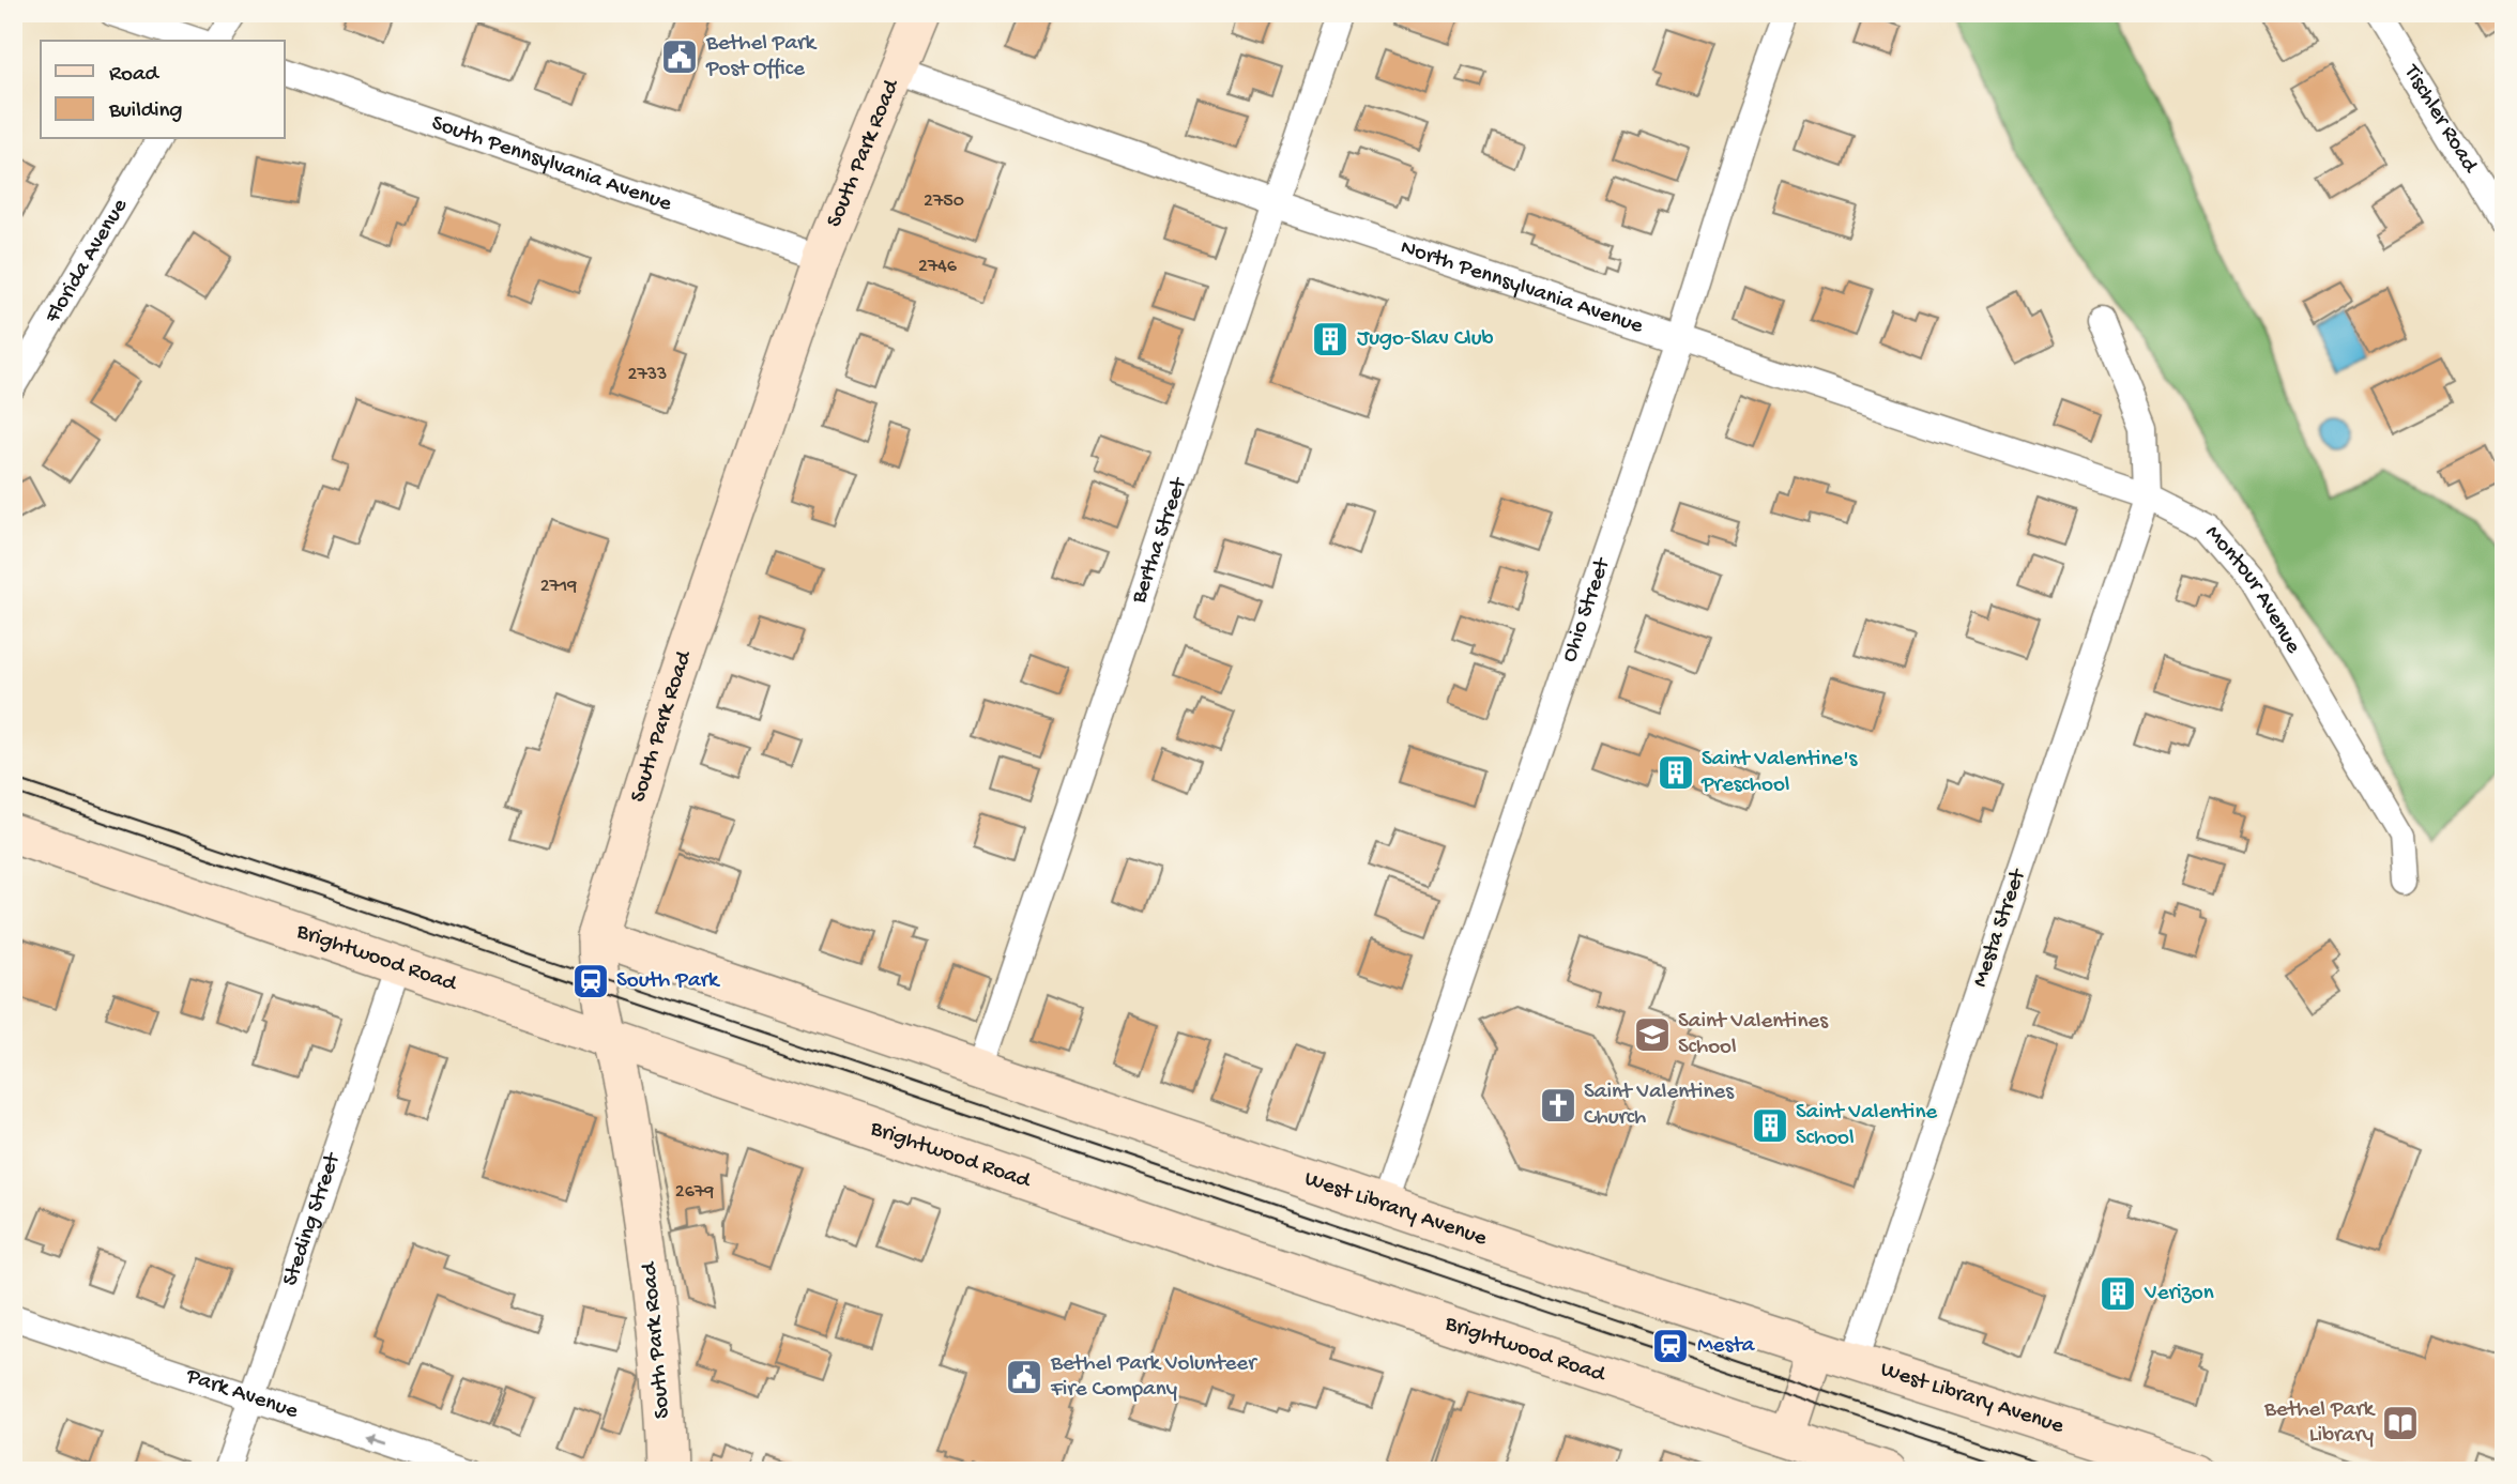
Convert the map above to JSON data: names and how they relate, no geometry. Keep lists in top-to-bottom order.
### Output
{
  "streets": {
    "street": [
      "Tischler Road",
      "South Park Road",
      "South Pennsylvania Avenue",
      "Florida Avenue",
      "North Pennsylvania Avenue",
      "Bertha Street",
      "Montour Avenue",
      "Ohio Street",
      "Mesta Street",
      "Brightwood Road",
      "West Library Avenue",
      "Steding Street",
      "Park Avenue"
    ]
  },
  "crossings": [
    ["South Park Road", "South Pennsylvania Avenue"],
    ["South Park Road", "North Pennsylvania Avenue"],
    ["South Park Road", "Brightwood Road"],
    ["South Park Road", "West Library Avenue"],
    ["North Pennsylvania Avenue", "Bertha Street"],
    ["North Pennsylvania Avenue", "Montour Avenue"],
    ["North Pennsylvania Avenue", "Ohio Street"],
    ["North Pennsylvania Avenue", "Mesta Street"],
    ["Bertha Street", "West Library Avenue"],
    ["Montour Avenue", "Mesta Street"],
    ["Ohio Street", "West Library Avenue"],
    ["Mesta Street", "West Library Avenue"],
    ["Brightwood Road", "Steding Street"],
    ["Steding Street", "Park Avenue"]
  ],
  "one_way": ["Park Avenue"],
  "places": {
    "public building": ["Bethel Park Post Office", "Bethel Park Volunteer Fire Company"],
    "building": [
      "Jugo-Slav Club",
      "Saint Valentine's Preschool",
      "Saint Valentine School",
      "Verizon"
    ],
    "station": ["South Park", "Mesta"],
    "school or university": ["Saint Valentines School"],
    "church": ["Saint Valentines Church"],
    "library": ["Bethel Park Library"]
  },
  "house_numbers": [
    "2750",
    "2746",
    "2733",
    "2719",
    "2679"
  ],
  "legend": ["Road", "Building"]
}
